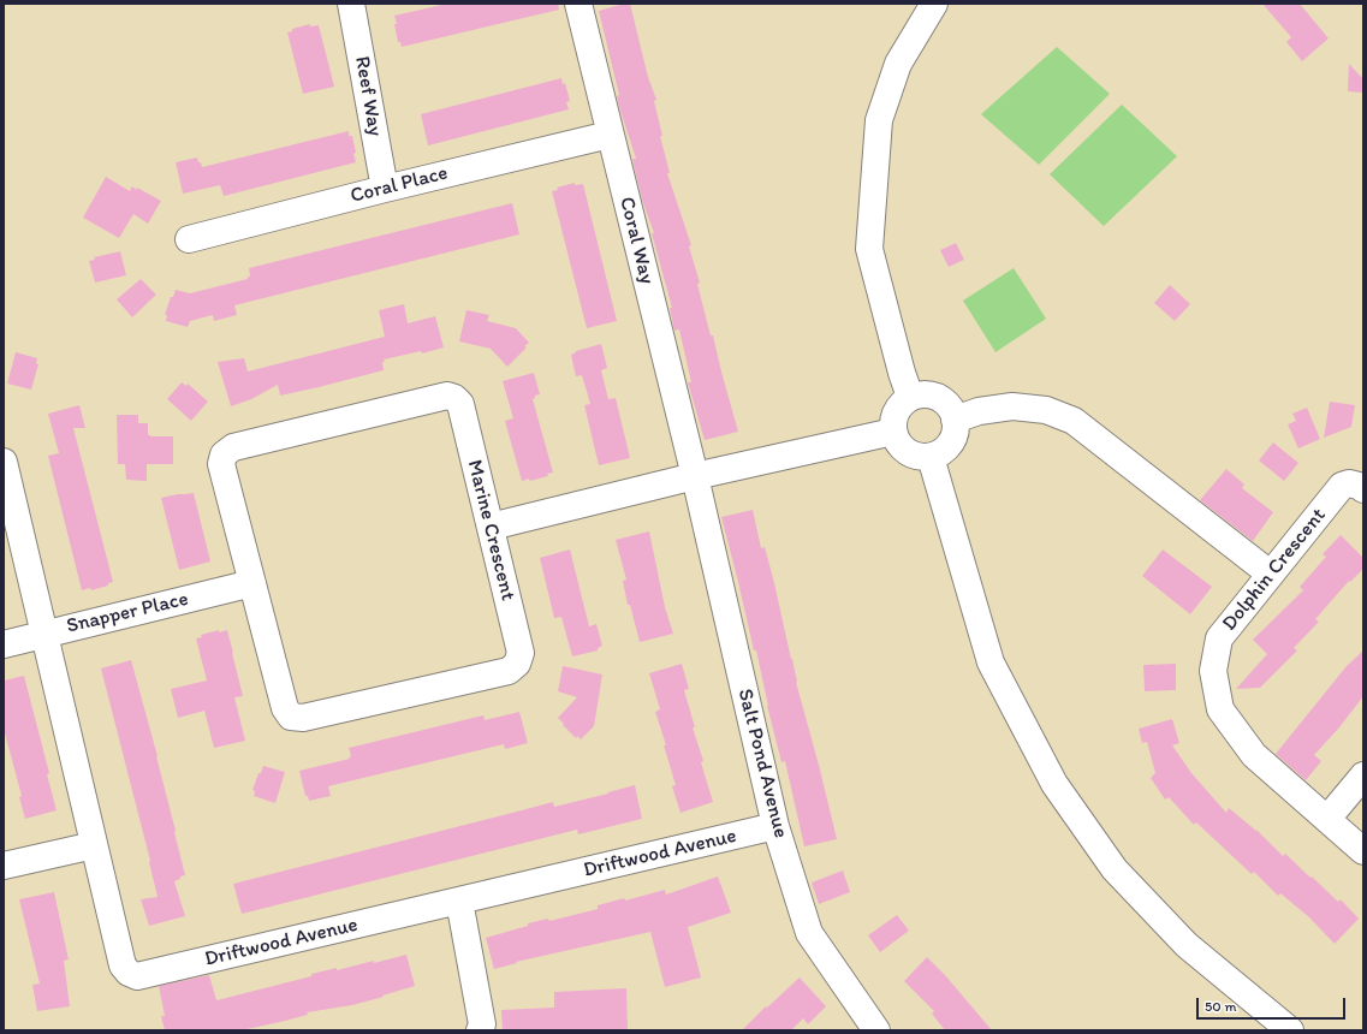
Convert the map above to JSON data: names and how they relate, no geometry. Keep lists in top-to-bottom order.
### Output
{
  "streets": {
    "street": [
      "Reef Way",
      "Coral Place",
      "Coral Way",
      "Marine Crescent",
      "Dolphin Crescent",
      "Snapper Place",
      "Salt Pond Avenue",
      "Driftwood Avenue"
    ]
  },
  "crossings": [
    ["Reef Way", "Coral Place"],
    ["Coral Place", "Coral Way"],
    ["Coral Way", "Salt Pond Avenue"],
    ["Marine Crescent", "Snapper Place"],
    ["Snapper Place", "Driftwood Avenue"],
    ["Salt Pond Avenue", "Driftwood Avenue"]
  ],
  "scale_bar": "50 m"
}
